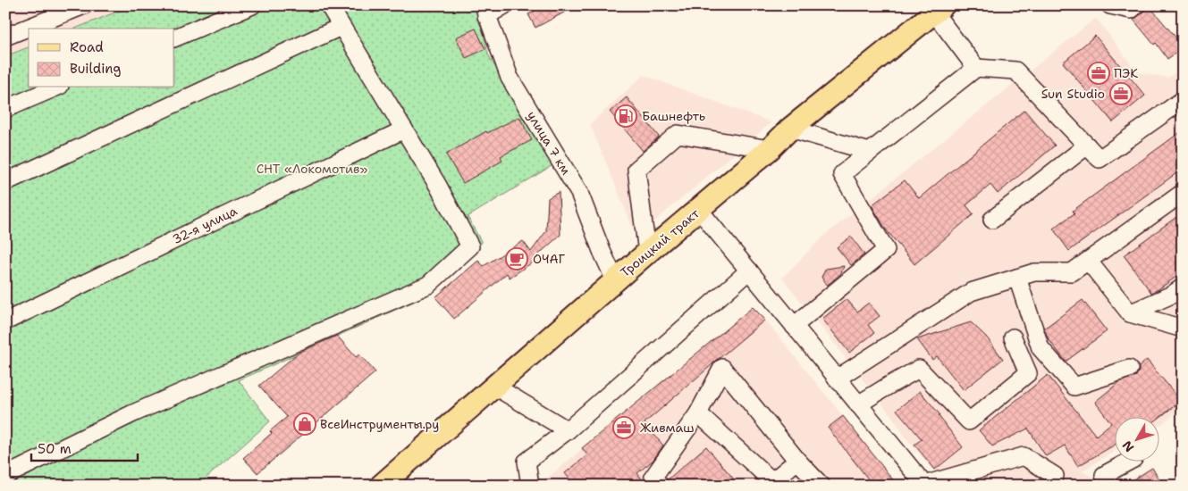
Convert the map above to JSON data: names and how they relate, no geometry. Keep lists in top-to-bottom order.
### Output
{
  "streets": {
    "main road": ["Троицкий тракт"],
    "street": ["улица 7 км", "32-я улица"]
  },
  "crossings": [
    ["улица 7 км", "Троицкий тракт"]
  ],
  "parks": ["СНТ «Локомотив»"],
  "places": {
    "office": ["ПЭК", "Sun Studio", "Живмаш"],
    "fuel station": ["Башнефть"],
    "cafe": ["ОЧАГ"],
    "shop": ["ВсеИнструменты.ру"]
  },
  "legend": ["Road", "Building"],
  "scale_bar": "50 m",
  "north": "bottom left"
}
